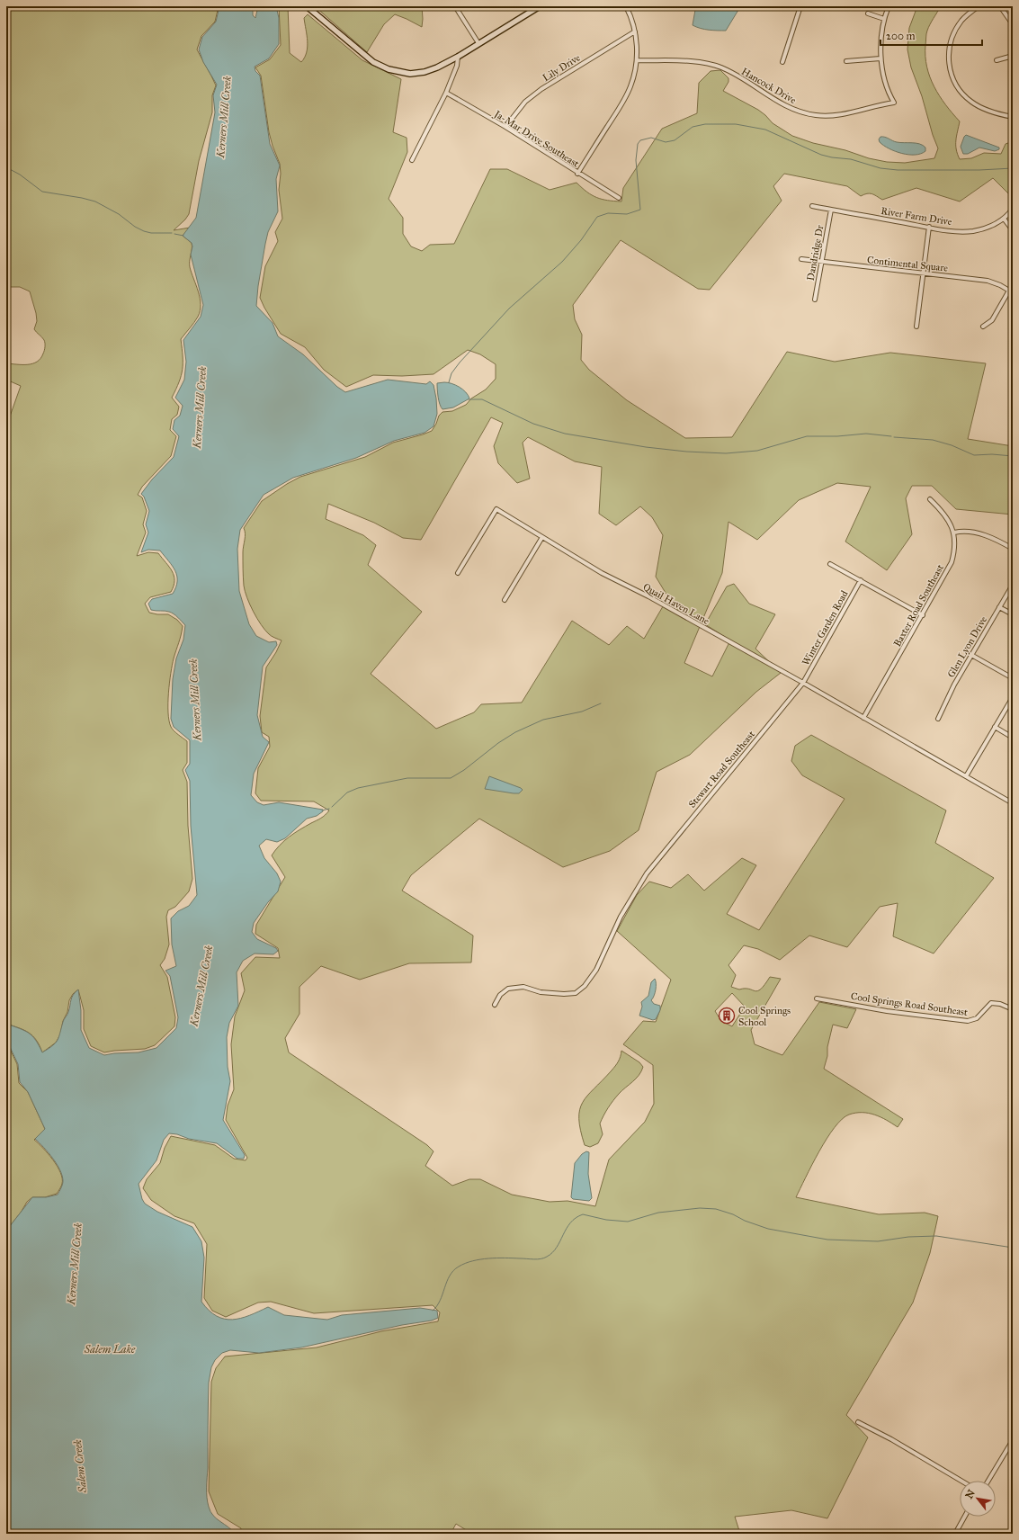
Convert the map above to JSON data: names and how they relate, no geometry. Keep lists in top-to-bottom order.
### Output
{
  "streets": {
    "street": [
      "Lily Drive",
      "Hancock Drive",
      "Ja-Mar Drive Southeast",
      "River Farm Drive",
      "Dandridge Dr",
      "Contimental Square",
      "Quail Haven Lane",
      "Baxter Road Southeast",
      "Winter Garden Road",
      "Glen Lyon Drive",
      "Stewart Road Southeast",
      "Cool Springs Road Southeast"
    ]
  },
  "crossings": [
    ["Lily Drive", "Ja-Mar Drive Southeast"],
    ["River Farm Drive", "Dandridge Dr"],
    ["Dandridge Dr", "Contimental Square"],
    ["Quail Haven Lane", "Winter Garden Road"],
    ["Quail Haven Lane", "Stewart Road Southeast"],
    ["Winter Garden Road", "Stewart Road Southeast"]
  ],
  "water": ["Kerners Mill Creek", "Salem Lake", "Salem Creek"],
  "places": {
    "building": ["Cool Springs School"]
  },
  "scale_bar": "200 m",
  "north": "top left"
}
